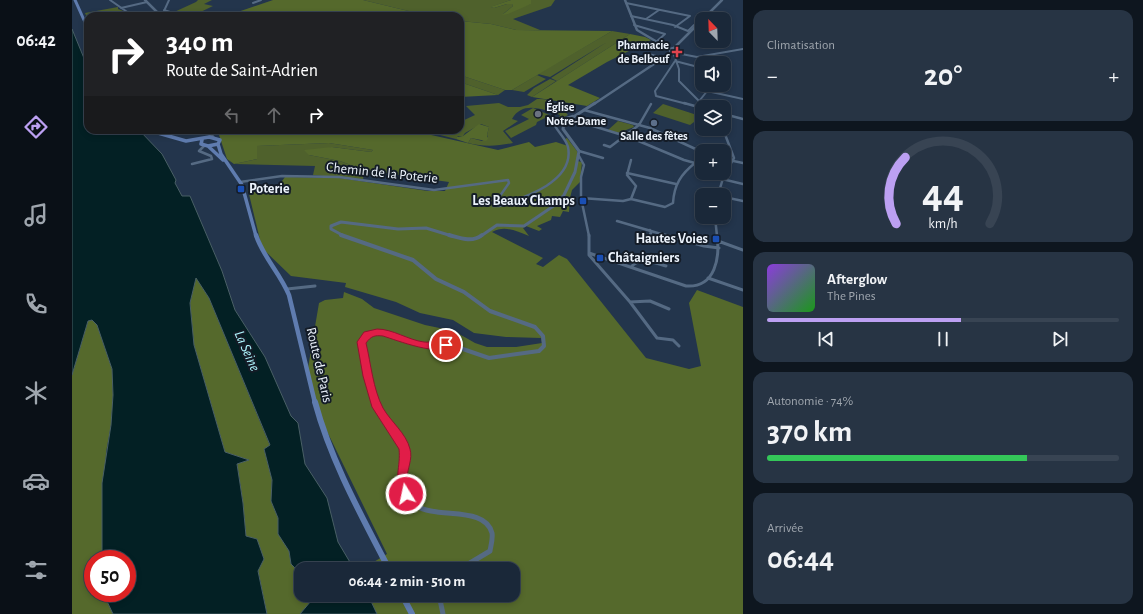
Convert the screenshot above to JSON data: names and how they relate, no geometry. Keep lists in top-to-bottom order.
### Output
{
  "streets": {
    "main road": ["Route de Paris"],
    "street": ["Chemin de la Poterie"]
  },
  "crossings": [
    ["Chemin de la Poterie", "Route de Paris"]
  ],
  "water": ["La Seine"],
  "places": {
    "health": ["Pharmacie de Belbeuf"],
    "other": ["Église Notre-Dame", "Salle des fêtes"],
    "transit": [
      "Poterie",
      "Les Beaux Champs",
      "Hautes Voies",
      "Châtaigniers"
    ]
  },
  "north": "top left",
  "page": {
    "tabs": "06:42",
    "tile": [
      "Climatisation",
      ["Autonomie · 74%", "370 km"],
      ["Arrivée", "06:44"]
    ],
    "map_buttons": ["+", "−"],
    "turn": ["340 m", "Route de Saint-Adrien"],
    "heat": ["−", "20°", "+"],
    "song": ["Afterglow", "The Pines"],
    "limit": "50",
    "trip": "06:44 · 2 min · 510 m",
    "gauge": ["44", "km/h"]
  }
}
